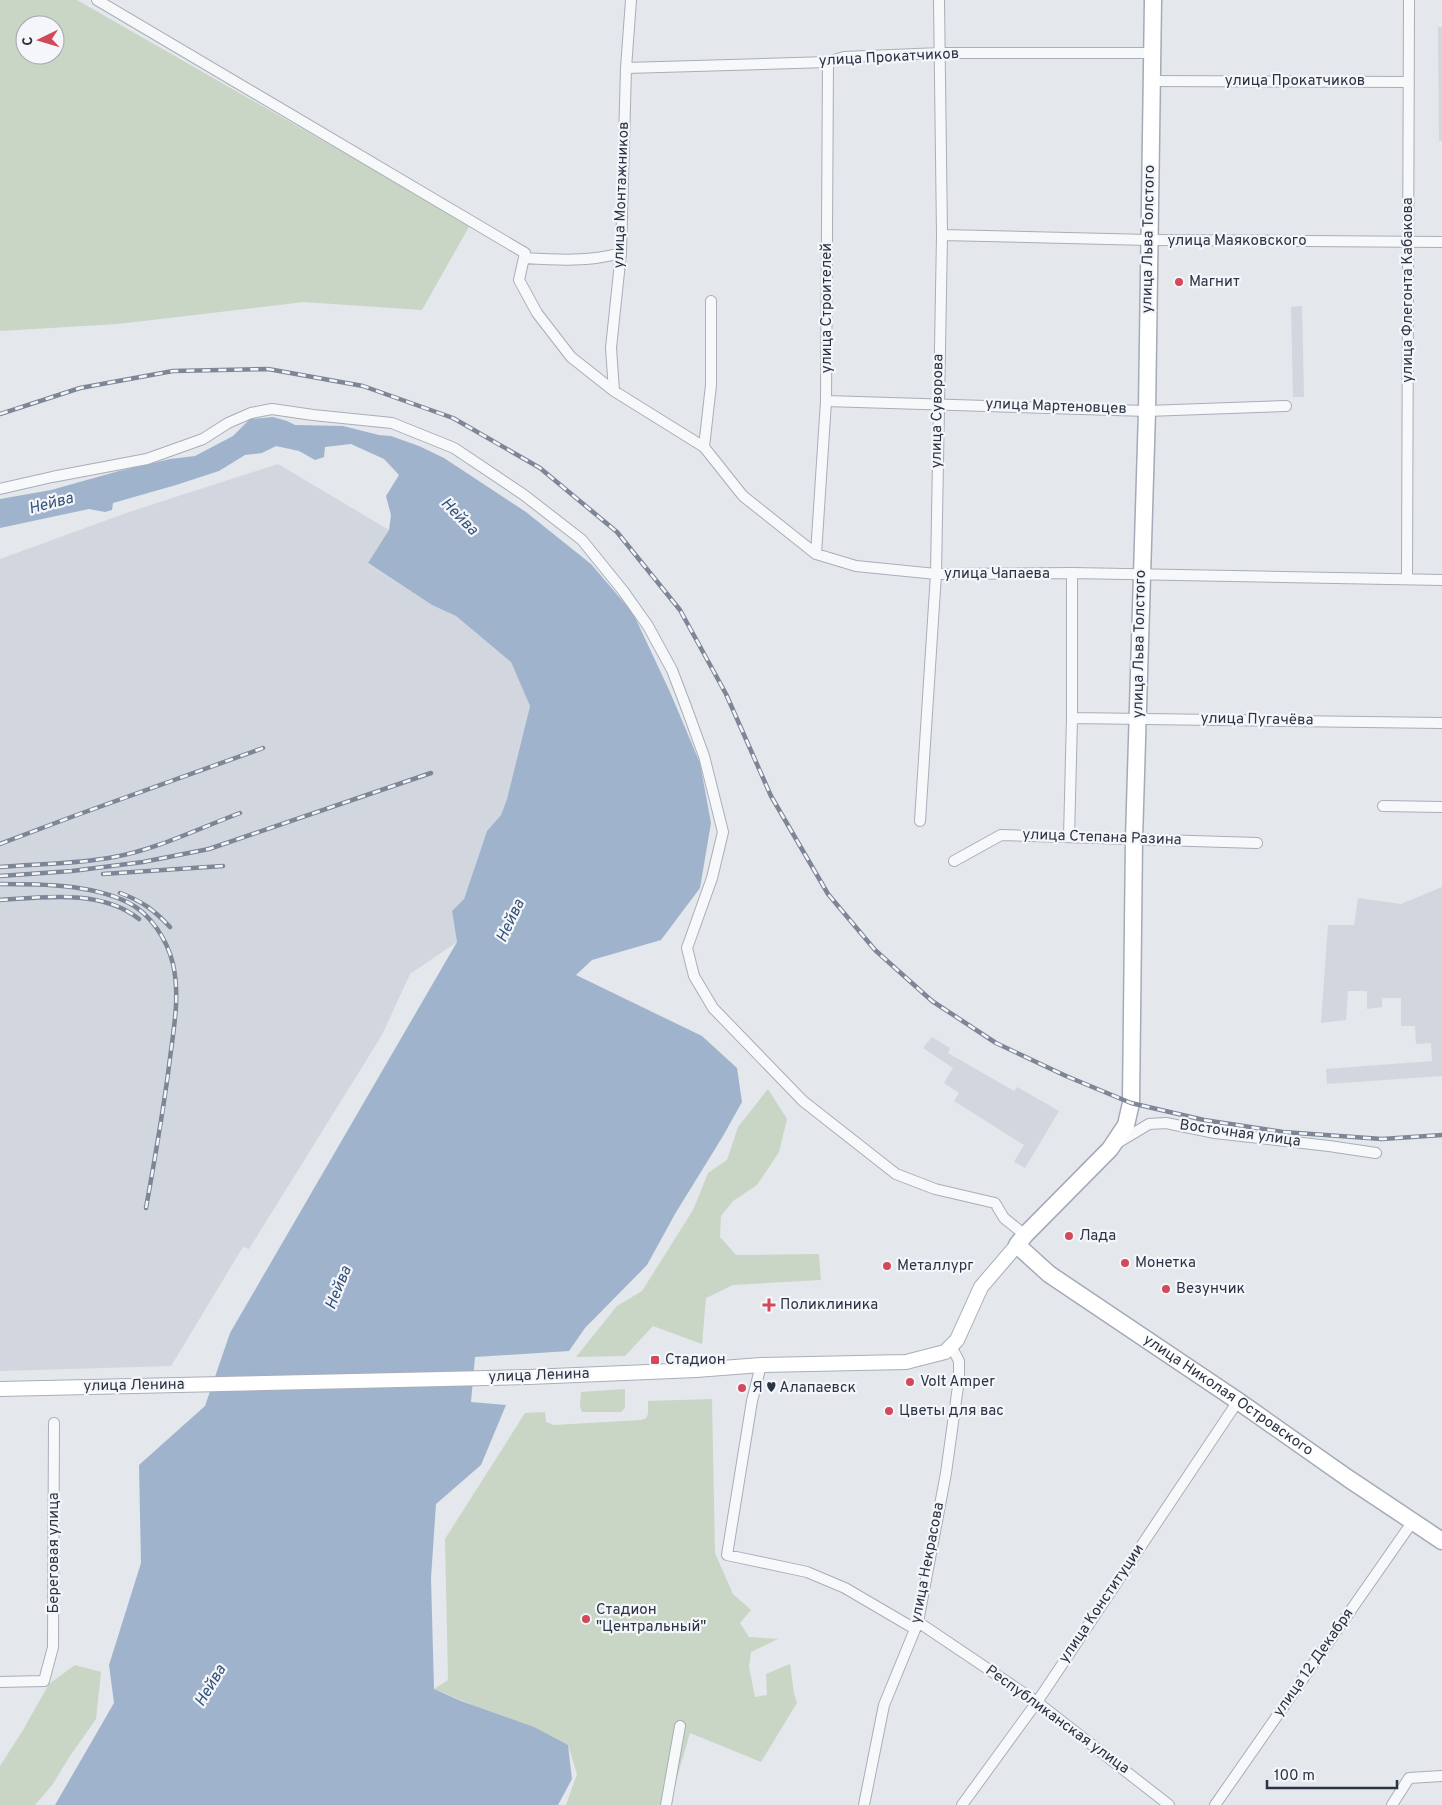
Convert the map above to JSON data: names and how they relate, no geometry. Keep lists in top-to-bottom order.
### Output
{
  "streets": {
    "main road": ["улица Льва Толстого", "улица Ленина", "улица Николая Островского"],
    "street": [
      "улица Прокатчиков",
      "улица Монтажников",
      "улица Маяковского",
      "улица Флегонта Кабакова",
      "улица Строителей",
      "улица Мартеновцев",
      "улица Суворова",
      "улица Чапаева",
      "улица Пугачёва",
      "улица Степана Разина",
      "Восточная улица",
      "Береговая улица",
      "улица Некрасова",
      "улица Конституции",
      "улица 12 Декабря",
      "Республиканская улица"
    ]
  },
  "crossings": [
    ["улица Прокатчиков", "улица Монтажников"],
    ["улица Прокатчиков", "улица Льва Толстого"],
    ["улица Прокатчиков", "улица Флегонта Кабакова"],
    ["улица Прокатчиков", "улица Строителей"],
    ["улица Прокатчиков", "улица Суворова"],
    ["улица Монтажников", "улица Чапаева"],
    ["улица Льва Толстого", "улица Маяковского"],
    ["улица Льва Толстого", "улица Мартеновцев"],
    ["улица Льва Толстого", "улица Чапаева"],
    ["улица Льва Толстого", "улица Пугачёва"],
    ["улица Льва Толстого", "улица Степана Разина"],
    ["улица Льва Толстого", "Восточная улица"],
    ["улица Льва Толстого", "улица Николая Островского"],
    ["улица Маяковского", "улица Флегонта Кабакова"],
    ["улица Маяковского", "улица Суворова"],
    ["улица Флегонта Кабакова", "улица Чапаева"],
    ["улица Строителей", "улица Мартеновцев"],
    ["улица Строителей", "улица Чапаева"],
    ["улица Мартеновцев", "улица Суворова"],
    ["улица Суворова", "улица Чапаева"],
    ["улица Ленина", "улица Некрасова"],
    ["улица Ленина", "Республиканская улица"],
    ["улица Николая Островского", "улица Конституции"],
    ["улица Николая Островского", "улица 12 Декабря"],
    ["улица Некрасова", "Республиканская улица"],
    ["улица Конституции", "Республиканская улица"]
  ],
  "water": ["Нейва"],
  "places": {
    "other": [
      "Магнит",
      "Лада",
      "Монетка",
      "Металлург",
      "Везунчик",
      "Volt Amper",
      "Я ♥ Алапаевск",
      "Цветы для вас",
      "Стадион \"Центральный\""
    ],
    "health": ["Поликлиника"],
    "transit": ["Стадион"]
  },
  "scale_bar": "100 m",
  "north": "left"
}
